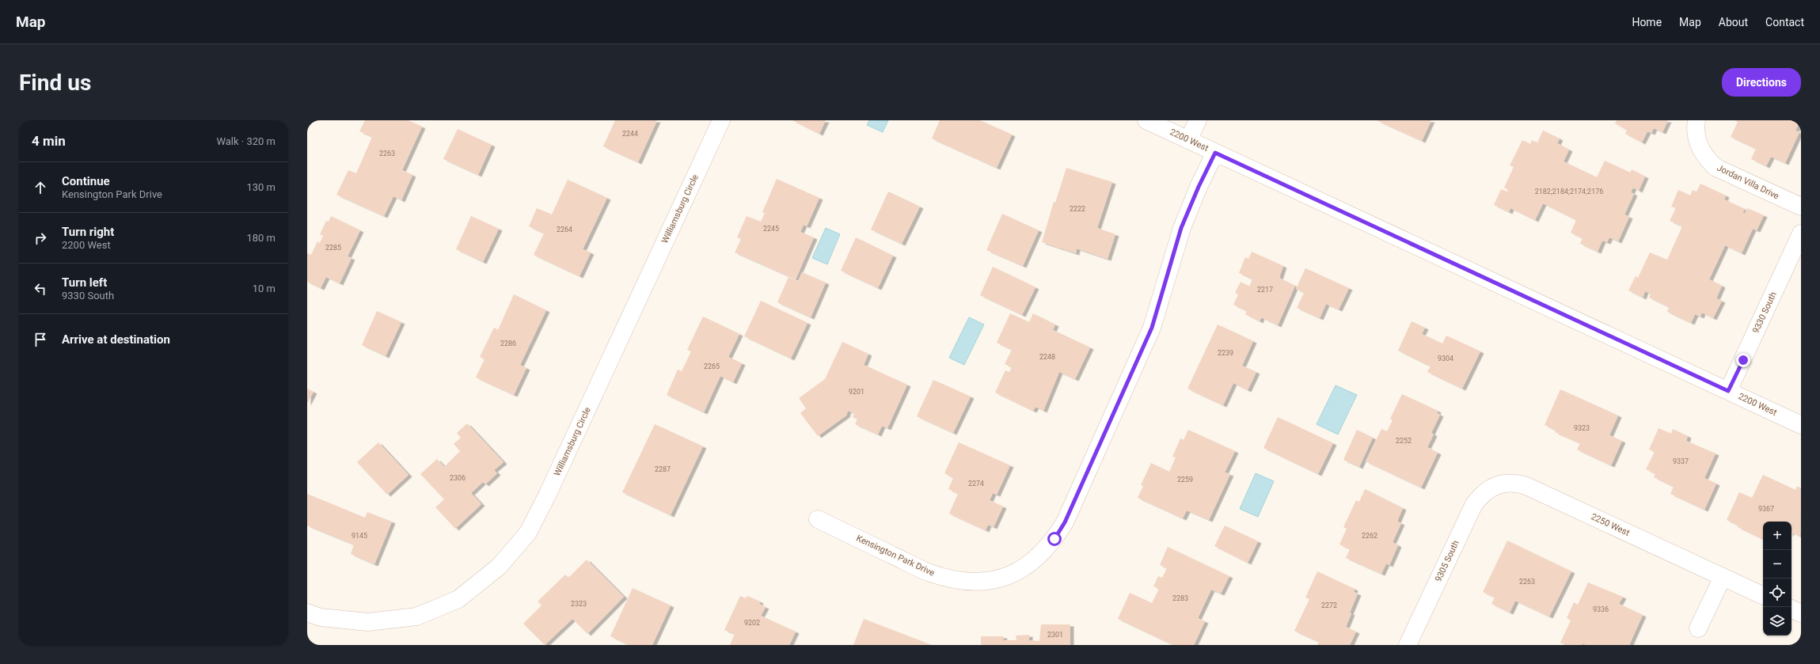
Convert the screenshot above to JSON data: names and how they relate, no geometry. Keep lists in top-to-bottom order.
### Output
{
  "streets": {
    "street": [
      "2200 West",
      "Jordan Villa Drive",
      "Williamsburg Circle",
      "9330 South",
      "2250 West",
      "Kensington Park Drive",
      "9305 South"
    ]
  },
  "crossings": [
    ["2200 West", "9330 South"],
    ["2200 West", "Kensington Park Drive"],
    ["2250 West", "9305 South"]
  ],
  "house_numbers": [
    "2244",
    "2263",
    "2182;2184;2174;2176",
    "2222",
    "2245",
    "2264",
    "2285",
    "2217",
    "2286",
    "2239",
    "2248",
    "9304",
    "2265",
    "9201",
    "9323",
    "2252",
    "9337",
    "2287",
    "2306",
    "2259",
    "2274",
    "9367",
    "9145",
    "2262",
    "2263",
    "2283",
    "2323",
    "2272",
    "9336",
    "9202",
    "2301"
  ],
  "page": {
    "header": "Map",
    "nav": [
      "Home",
      "Map",
      "About",
      "Contact"
    ],
    "buttons": "Directions",
    "title": "Find us",
    "heading": ["4 min", "Walk · 320 m"],
    "list": [
      ["Continue", "Kensington Park Drive", "130 m"],
      ["Turn right", "2200 West", "180 m"],
      ["Turn left", "9330 South", "10 m"],
      "Arrive at destination"
    ],
    "map_buttons": ["+", "−"]
  }
}
